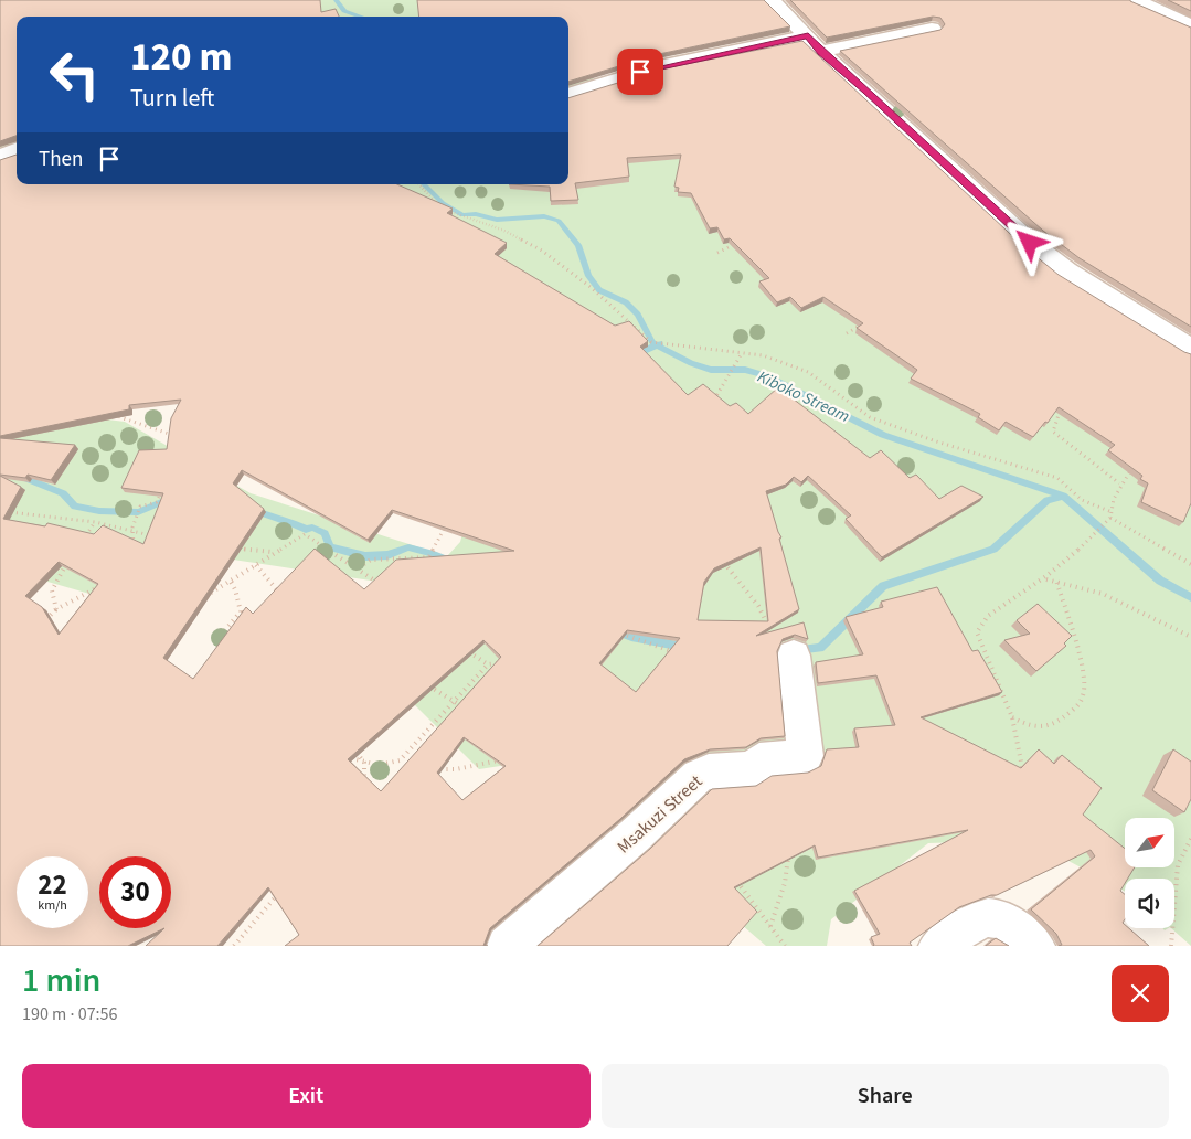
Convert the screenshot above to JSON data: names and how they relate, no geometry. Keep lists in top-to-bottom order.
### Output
{
  "streets": {
    "street": ["Msakuzi Street"]
  },
  "water": ["Kiboko Stream"],
  "north": "top right",
  "page": {
    "turn": ["120 m", "Turn left"],
    "then": "Then",
    "speed": "22 km/h",
    "limit": "30",
    "heading": ["1 min", "190 m · 07:56"],
    "buttons": ["Exit", "Share"]
  }
}
